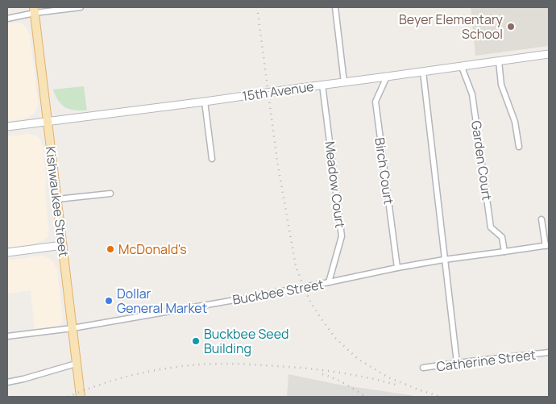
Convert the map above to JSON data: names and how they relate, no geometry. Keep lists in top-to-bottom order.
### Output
{
  "streets": {
    "main road": ["15th Avenue", "Kishwaukee Street"],
    "street": [
      "Garden Court",
      "Birch Court",
      "Meadow Court",
      "Buckbee Street",
      "Catherine Street"
    ]
  },
  "crossings": [
    ["15th Avenue", "Garden Court"],
    ["15th Avenue", "Birch Court"],
    ["15th Avenue", "Meadow Court"],
    ["15th Avenue", "Kishwaukee Street"],
    ["Garden Court", "Buckbee Street"],
    ["Birch Court", "Buckbee Street"],
    ["Meadow Court", "Buckbee Street"],
    ["Kishwaukee Street", "Buckbee Street"]
  ],
  "places": [
    "Beyer Elementary School",
    "McDonald's",
    "Dollar General Market",
    "Buckbee Seed Building"
  ]
}
